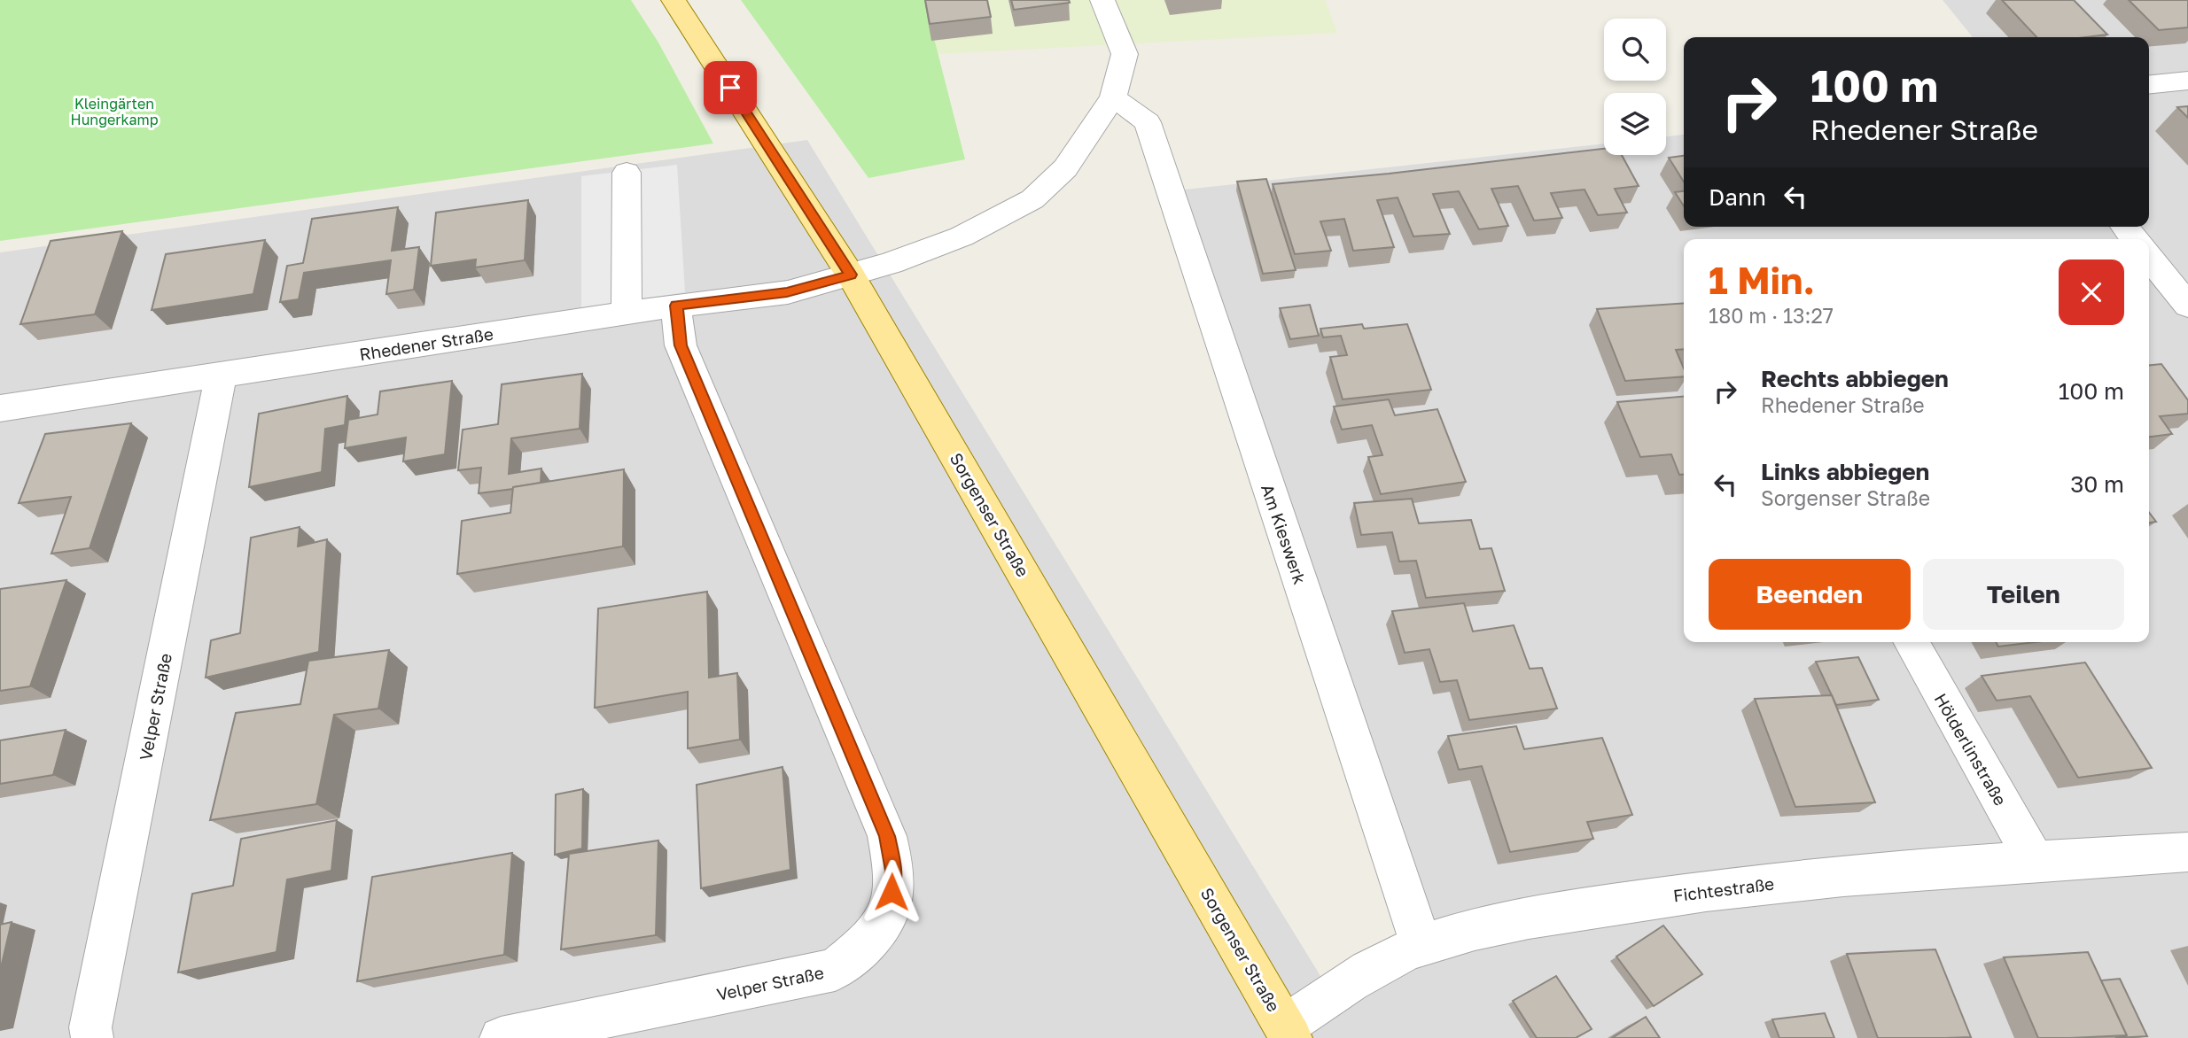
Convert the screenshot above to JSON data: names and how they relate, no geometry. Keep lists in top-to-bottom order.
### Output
{
  "streets": {
    "main road": ["Sorgenser Straße"],
    "street": [
      "Rhedener Straße",
      "Am Kieswerk",
      "Velper Straße",
      "Hölderlinstraße",
      "Fichtestraße"
    ]
  },
  "crossings": [
    ["Rhedener Straße", "Sorgenser Straße"],
    ["Rhedener Straße", "Am Kieswerk"],
    ["Rhedener Straße", "Velper Straße"],
    ["Sorgenser Straße", "Fichtestraße"],
    ["Am Kieswerk", "Fichtestraße"],
    ["Hölderlinstraße", "Fichtestraße"]
  ],
  "parks": ["Kleingärten Hungerkamp"],
  "page": {
    "turn": ["100 m", "Rhedener Straße"],
    "then": "Dann",
    "heading": ["1 Min.", "180 m · 13:27"],
    "list": [
      {
        "name": "Rechts abbiegen",
        "note": "Rhedener Straße",
        "value": "100 m"
      },
      {
        "name": "Links abbiegen",
        "note": "Sorgenser Straße",
        "value": "30 m"
      }
    ],
    "buttons": ["Beenden", "Teilen"]
  }
}
